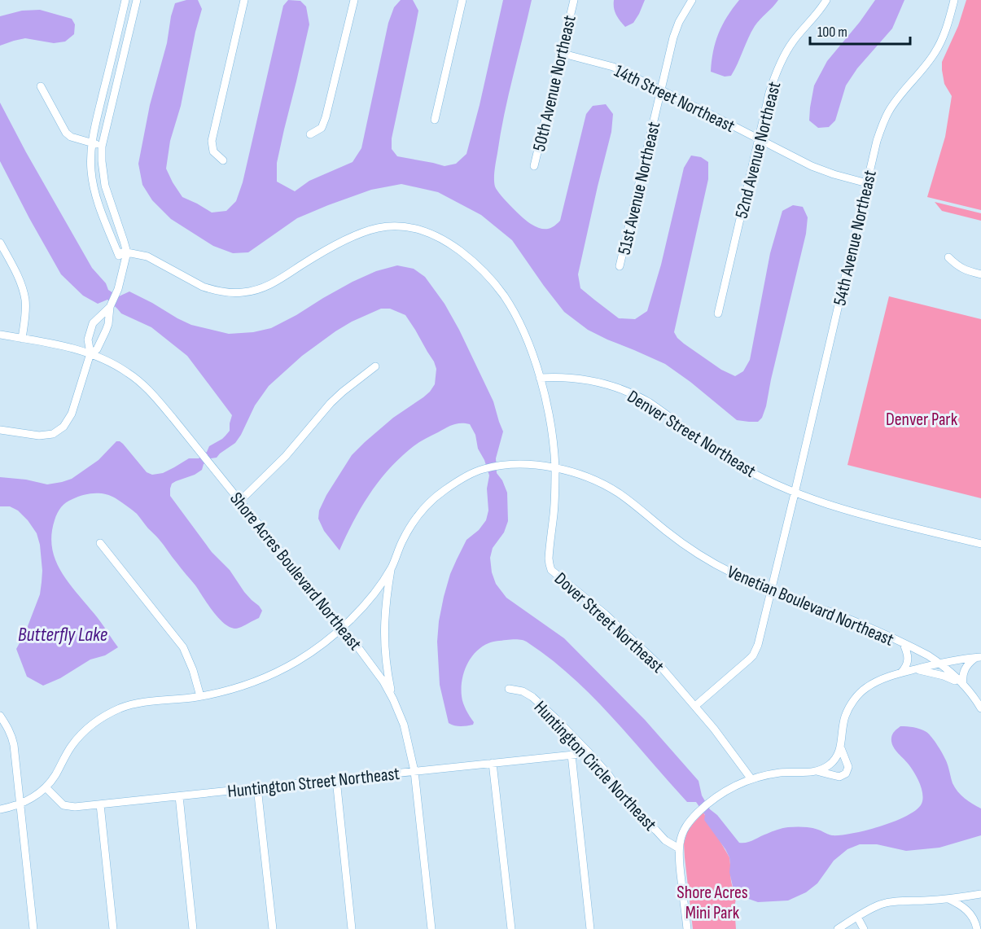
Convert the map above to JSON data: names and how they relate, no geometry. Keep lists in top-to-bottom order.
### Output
{
  "streets": {
    "street": [
      "50th Avenue Northeast",
      "14th Street Northeast",
      "52nd Avenue Northeast",
      "51st Avenue Northeast",
      "54th Avenue Northeast",
      "Denver Street Northeast",
      "Shore Acres Boulevard Northeast",
      "Venetian Boulevard Northeast",
      "Dover Street Northeast",
      "Huntington Circle Northeast",
      "Huntington Street Northeast"
    ]
  },
  "crossings": [
    ["50th Avenue Northeast", "14th Street Northeast"],
    ["14th Street Northeast", "52nd Avenue Northeast"],
    ["14th Street Northeast", "51st Avenue Northeast"],
    ["14th Street Northeast", "54th Avenue Northeast"],
    ["54th Avenue Northeast", "Denver Street Northeast"],
    ["54th Avenue Northeast", "Venetian Boulevard Northeast"],
    ["54th Avenue Northeast", "Dover Street Northeast"],
    ["Denver Street Northeast", "Dover Street Northeast"],
    ["Shore Acres Boulevard Northeast", "Venetian Boulevard Northeast"],
    ["Shore Acres Boulevard Northeast", "Huntington Street Northeast"],
    ["Venetian Boulevard Northeast", "Dover Street Northeast"],
    ["Venetian Boulevard Northeast", "Huntington Street Northeast"],
    ["Huntington Circle Northeast", "Huntington Street Northeast"]
  ],
  "water": ["Butterfly Lake"],
  "parks": ["Denver Park", "Shore Acres Mini Park"],
  "scale_bar": "100 m"
}
